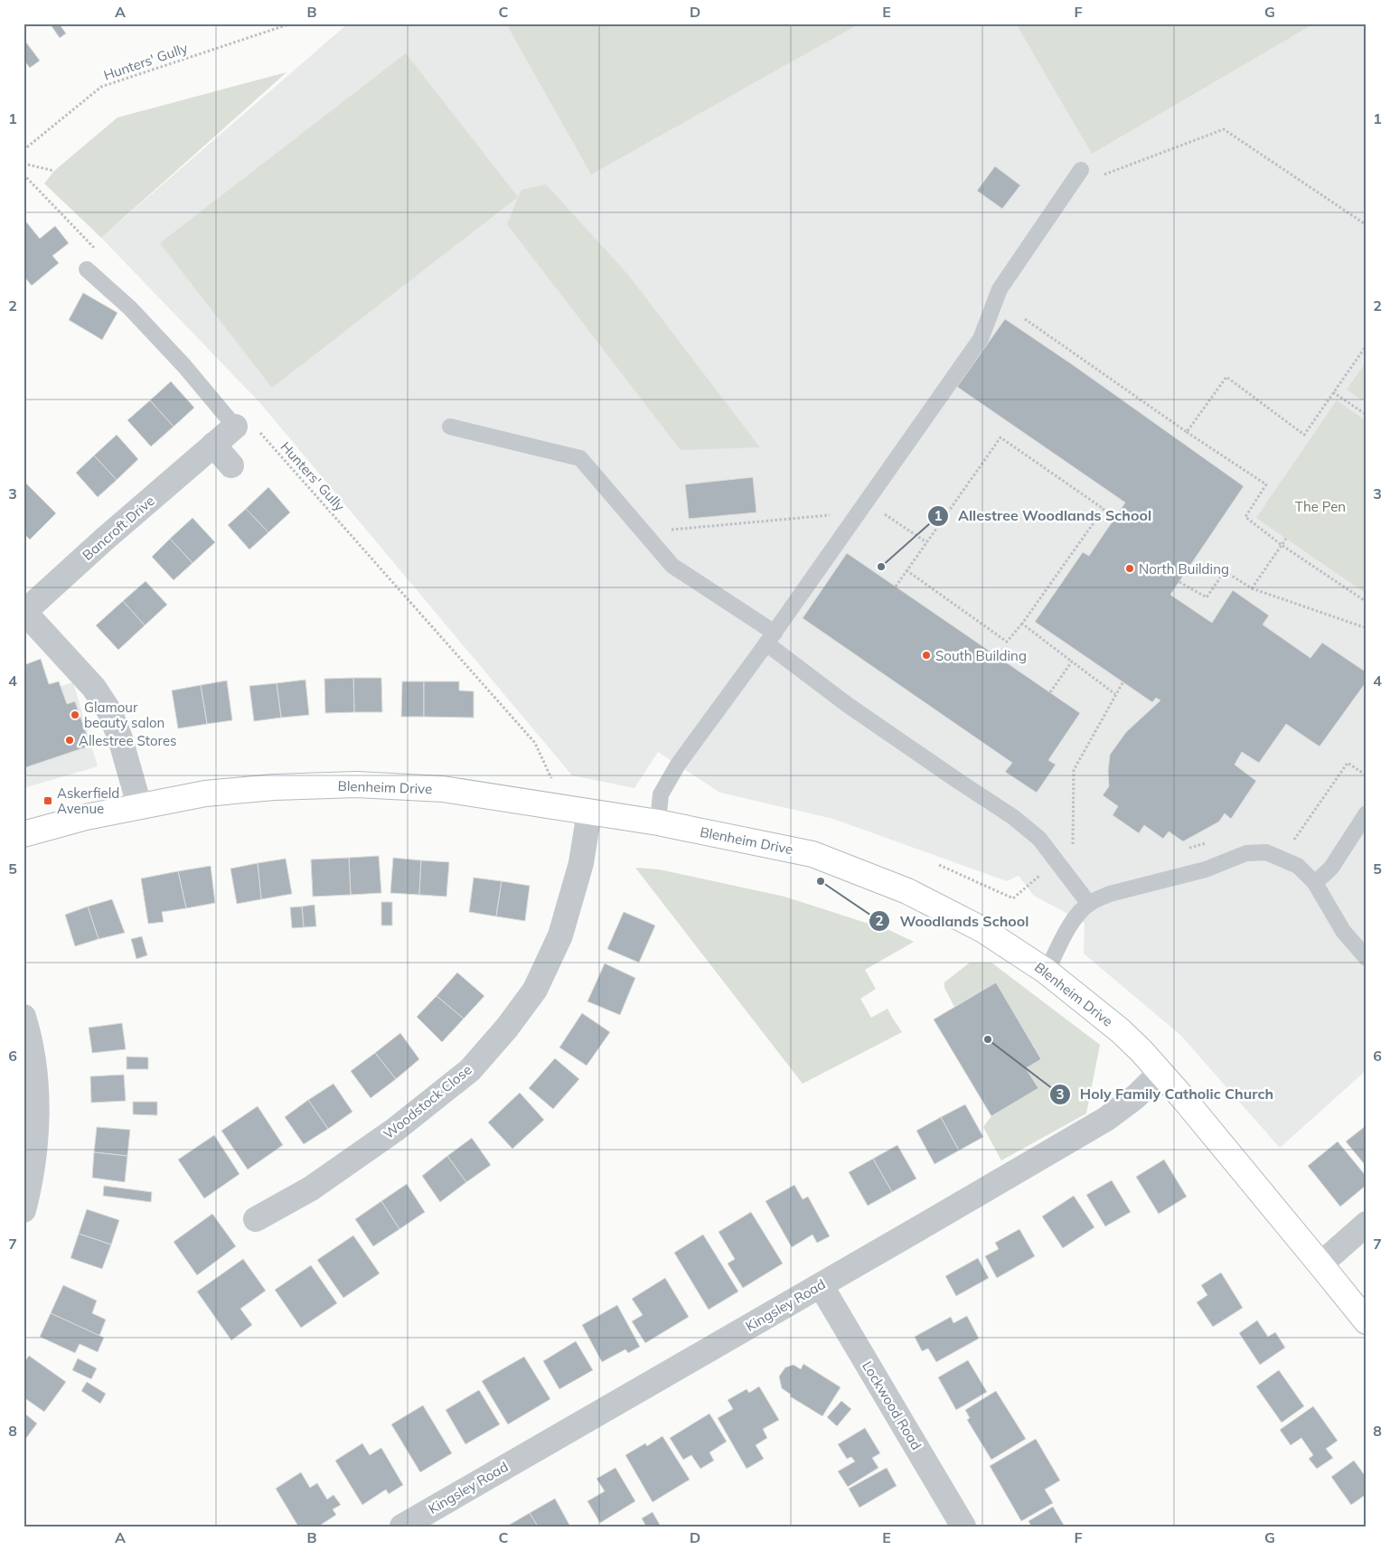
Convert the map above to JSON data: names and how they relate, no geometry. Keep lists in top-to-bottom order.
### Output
{
  "streets": {
    "street": [
      "Bancroft Drive",
      "Blenheim Drive",
      "Woodstock Close",
      "Kingsley Road",
      "Lockwood Road"
    ],
    "path": ["Hunters' Gully"]
  },
  "crossings": [
    ["Hunters' Gully", "Bancroft Drive"],
    ["Hunters' Gully", "Blenheim Drive"],
    ["Blenheim Drive", "Woodstock Close"],
    ["Blenheim Drive", "Kingsley Road"],
    ["Kingsley Road", "Lockwood Road"]
  ],
  "parks": ["The Pen"],
  "places": {
    "other": [
      "Allestree Woodlands School",
      "North Building",
      "South Building",
      "Glamour beauty salon",
      "Allestree Stores",
      "Woodlands School",
      "Holy Family Catholic Church"
    ],
    "transit": ["Askerfield Avenue"]
  },
  "grid": {
    "columns": [
      "A",
      "B",
      "C",
      "D",
      "E",
      "F",
      "G"
    ],
    "rows": [
      "1",
      "2",
      "3",
      "4",
      "5",
      "6",
      "7",
      "8"
    ]
  }
}
